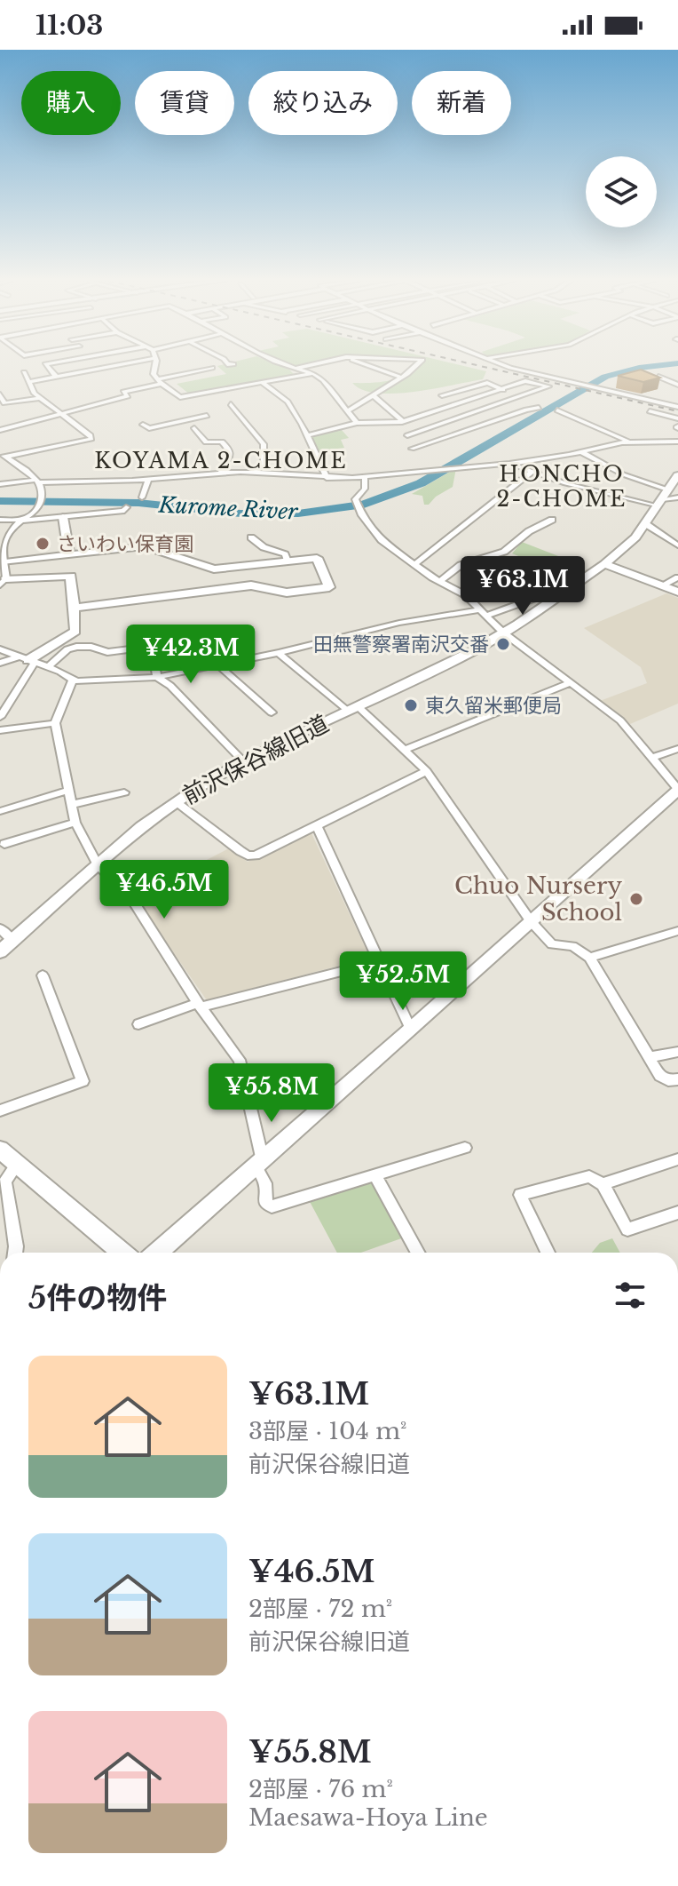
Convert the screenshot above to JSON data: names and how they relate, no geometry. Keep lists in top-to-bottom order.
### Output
{
  "streets": {
    "street": ["前沢保谷線旧道"]
  },
  "districts": ["KOYAMA 2-CHOME", "HONCHO 2-CHOME"],
  "water": ["Kurome River"],
  "places": [
    "さいわい保育園",
    "田無警察署南沢交番",
    "東久留米郵便局",
    "Chuo Nursery School"
  ],
  "page": {
    "status": "11:03",
    "chip": [
      "購入",
      "賃貸",
      "絞り込み",
      "新着"
    ],
    "price": [
      "¥63.1M",
      "¥42.3M",
      "¥46.5M",
      "¥52.5M",
      "¥55.8M"
    ],
    "heading": "5件の物件",
    "list": [
      {
        "name": "¥63.1M",
        "note": "3部屋 · 104 m² · 前沢保谷線旧道"
      },
      {
        "name": "¥46.5M",
        "note": "2部屋 · 72 m² · 前沢保谷線旧道"
      },
      {
        "name": "¥55.8M",
        "note": "2部屋 · 76 m² · Maesawa-Hoya Line"
      }
    ]
  }
}
